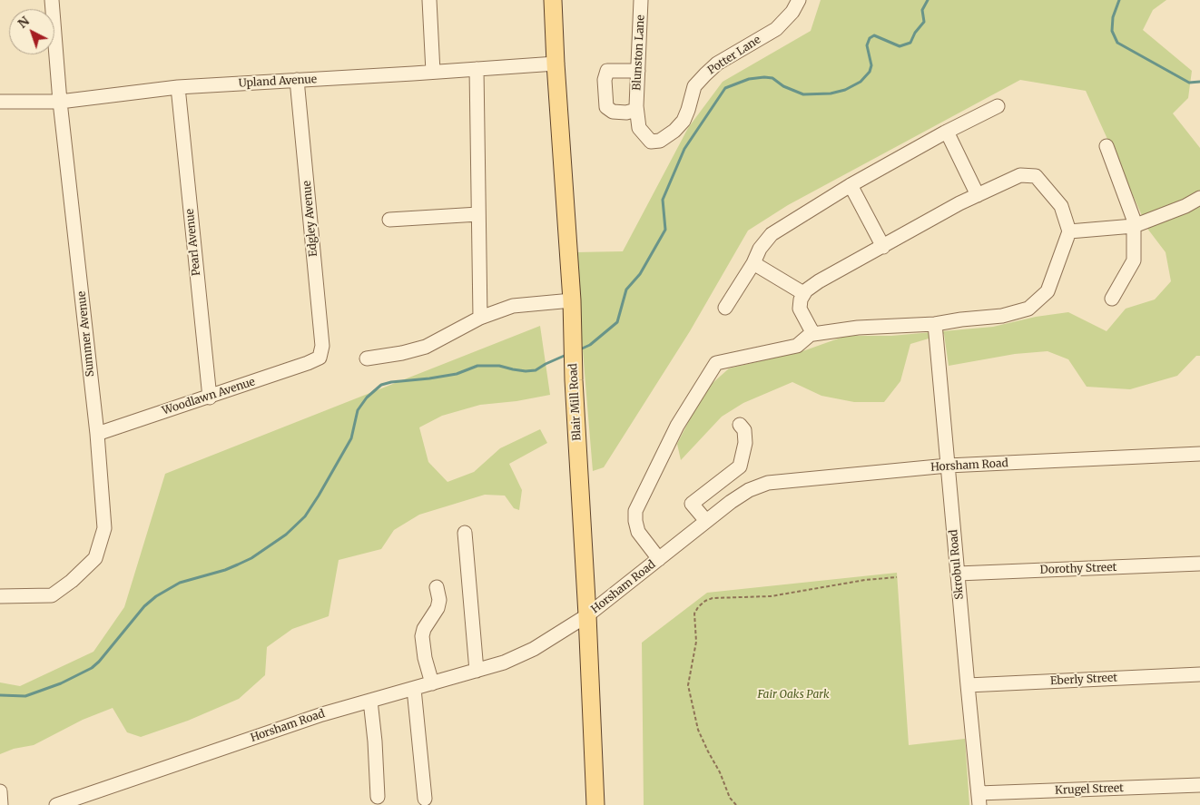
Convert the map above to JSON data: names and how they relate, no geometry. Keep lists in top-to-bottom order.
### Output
{
  "streets": {
    "main road": ["Blair Mill Road"],
    "street": [
      "Blunston Lane",
      "Potter Lane",
      "Upland Avenue",
      "Edgley Avenue",
      "Pearl Avenue",
      "Summer Avenue",
      "Woodlawn Avenue",
      "Horsham Road",
      "Skrobul Road",
      "Dorothy Street",
      "Eberly Street",
      "Krugel Street"
    ]
  },
  "crossings": [
    ["Blunston Lane", "Potter Lane"],
    ["Upland Avenue", "Edgley Avenue"],
    ["Upland Avenue", "Pearl Avenue"],
    ["Upland Avenue", "Summer Avenue"],
    ["Upland Avenue", "Blair Mill Road"],
    ["Edgley Avenue", "Woodlawn Avenue"],
    ["Pearl Avenue", "Woodlawn Avenue"],
    ["Summer Avenue", "Woodlawn Avenue"],
    ["Blair Mill Road", "Horsham Road"],
    ["Horsham Road", "Skrobul Road"],
    ["Skrobul Road", "Dorothy Street"],
    ["Skrobul Road", "Eberly Street"],
    ["Skrobul Road", "Krugel Street"]
  ],
  "parks": ["Fair Oaks Park"],
  "north": "top left"
}
